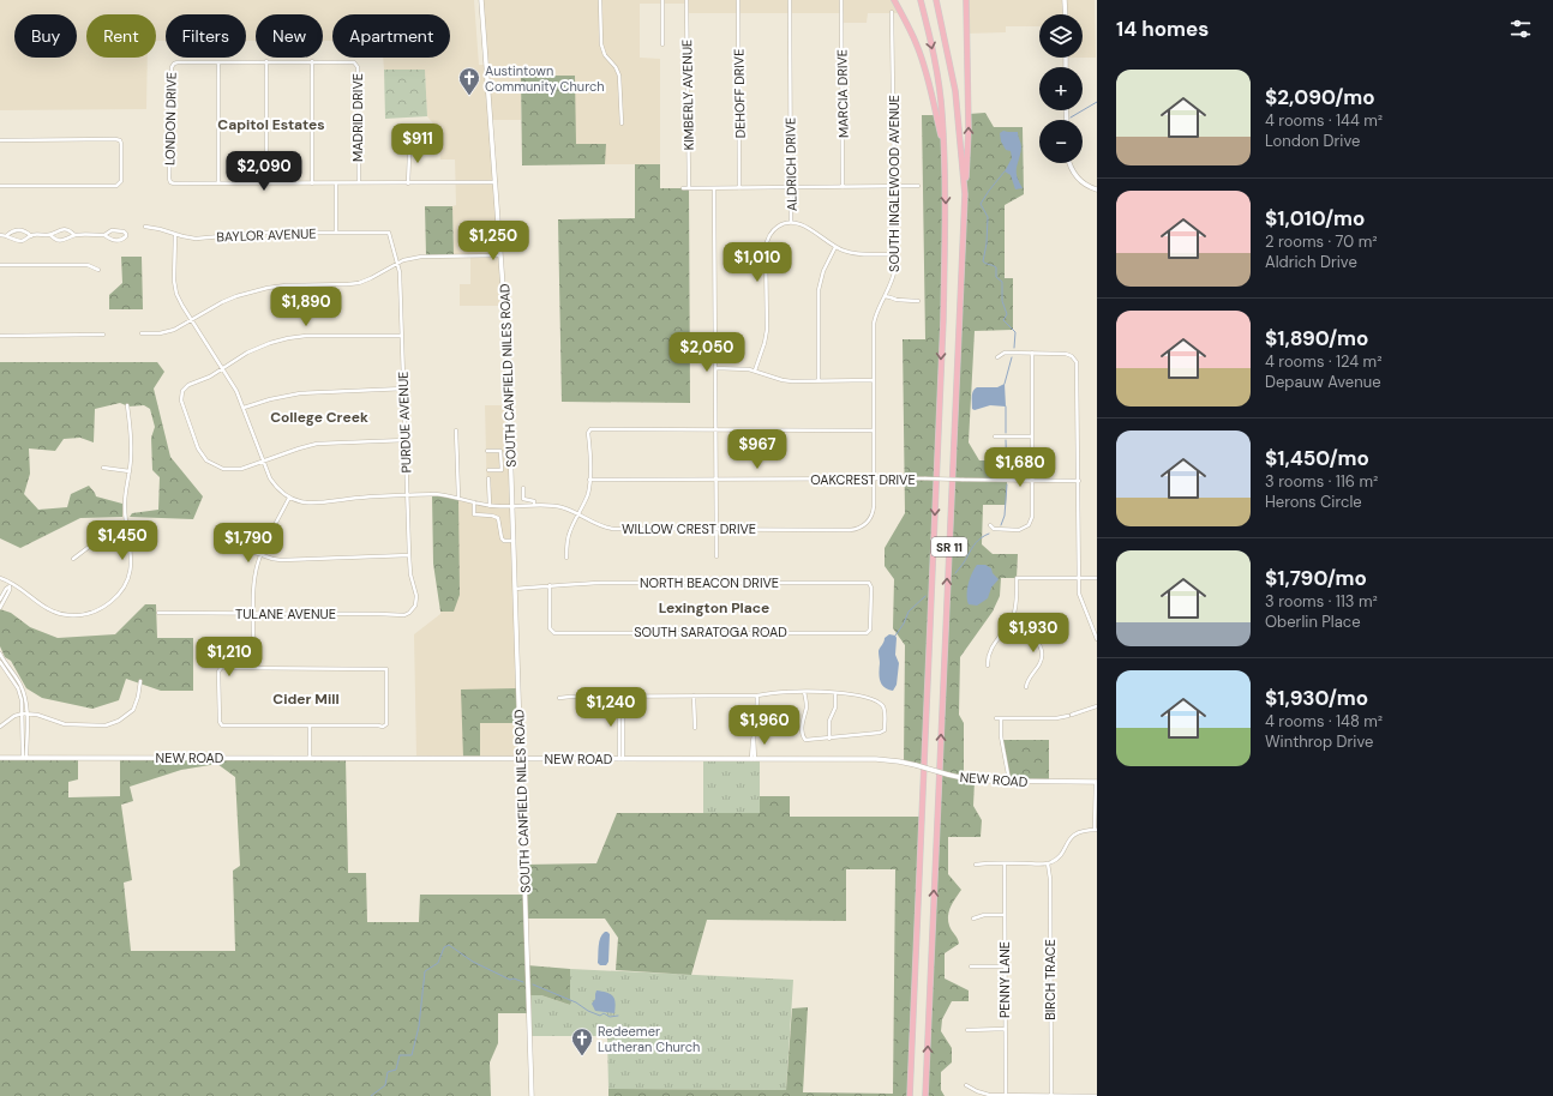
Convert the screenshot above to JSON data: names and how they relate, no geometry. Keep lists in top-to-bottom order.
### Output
{
  "streets": {
    "highway": ["SR 11"],
    "street": [
      "DEHOFF DRIVE",
      "MARCIA DRIVE",
      "KIMBERLY AVENUE",
      "MADRID DRIVE",
      "LONDON DRIVE",
      "ALDRICH DRIVE",
      "SOUTH INGLEWOOD AVENUE",
      "BAYLOR AVENUE",
      "SOUTH CANFIELD NILES ROAD",
      "PURDUE AVENUE",
      "OAKCREST DRIVE",
      "WILLOW CREST DRIVE",
      "NORTH BEACON DRIVE",
      "TULANE AVENUE",
      "SOUTH SARATOGA ROAD",
      "NEW ROAD",
      "PENNY LANE",
      "BIRCH TRACE"
    ]
  },
  "crossings": [
    ["MADRID DRIVE", "LONDON DRIVE"],
    ["LONDON DRIVE", "SOUTH CANFIELD NILES ROAD"],
    ["SOUTH INGLEWOOD AVENUE", "OAKCREST DRIVE"],
    ["SOUTH INGLEWOOD AVENUE", "WILLOW CREST DRIVE"],
    ["BAYLOR AVENUE", "PURDUE AVENUE"],
    ["SOUTH CANFIELD NILES ROAD", "WILLOW CREST DRIVE"],
    ["SOUTH CANFIELD NILES ROAD", "NORTH BEACON DRIVE"],
    ["SOUTH CANFIELD NILES ROAD", "NEW ROAD"],
    ["PURDUE AVENUE", "WILLOW CREST DRIVE"],
    ["PURDUE AVENUE", "TULANE AVENUE"],
    ["NORTH BEACON DRIVE", "SOUTH SARATOGA ROAD"]
  ],
  "districts": [
    "Capitol Estates",
    "College Creek",
    "Lexington Place",
    "Cider Mill"
  ],
  "places": {
    "church": ["Austintown Community Church", "Redeemer Lutheran Church"]
  },
  "page": {
    "heading": "14 homes",
    "map_buttons": ["+", "−"],
    "chip": [
      "Buy",
      "Rent",
      "Filters",
      "New",
      "Apartment"
    ],
    "list": [
      {
        "name": "$2,090/mo",
        "note": "4 rooms · 144 m² · London Drive"
      },
      {
        "name": "$1,010/mo",
        "note": "2 rooms · 70 m² · Aldrich Drive"
      },
      {
        "name": "$1,890/mo",
        "note": "4 rooms · 124 m² · Depauw Avenue"
      },
      {
        "name": "$1,450/mo",
        "note": "3 rooms · 116 m² · Herons Circle"
      },
      {
        "name": "$1,790/mo",
        "note": "3 rooms · 113 m² · Oberlin Place"
      },
      {
        "name": "$1,930/mo",
        "note": "4 rooms · 148 m² · Winthrop Drive"
      }
    ],
    "price": [
      "$911",
      "$2,090",
      "$1,250",
      "$1,010",
      "$1,890",
      "$2,050",
      "$967",
      "$1,680",
      "$1,450",
      "$1,790",
      "$1,930",
      "$1,210",
      "$1,240",
      "$1,960"
    ]
  }
}
